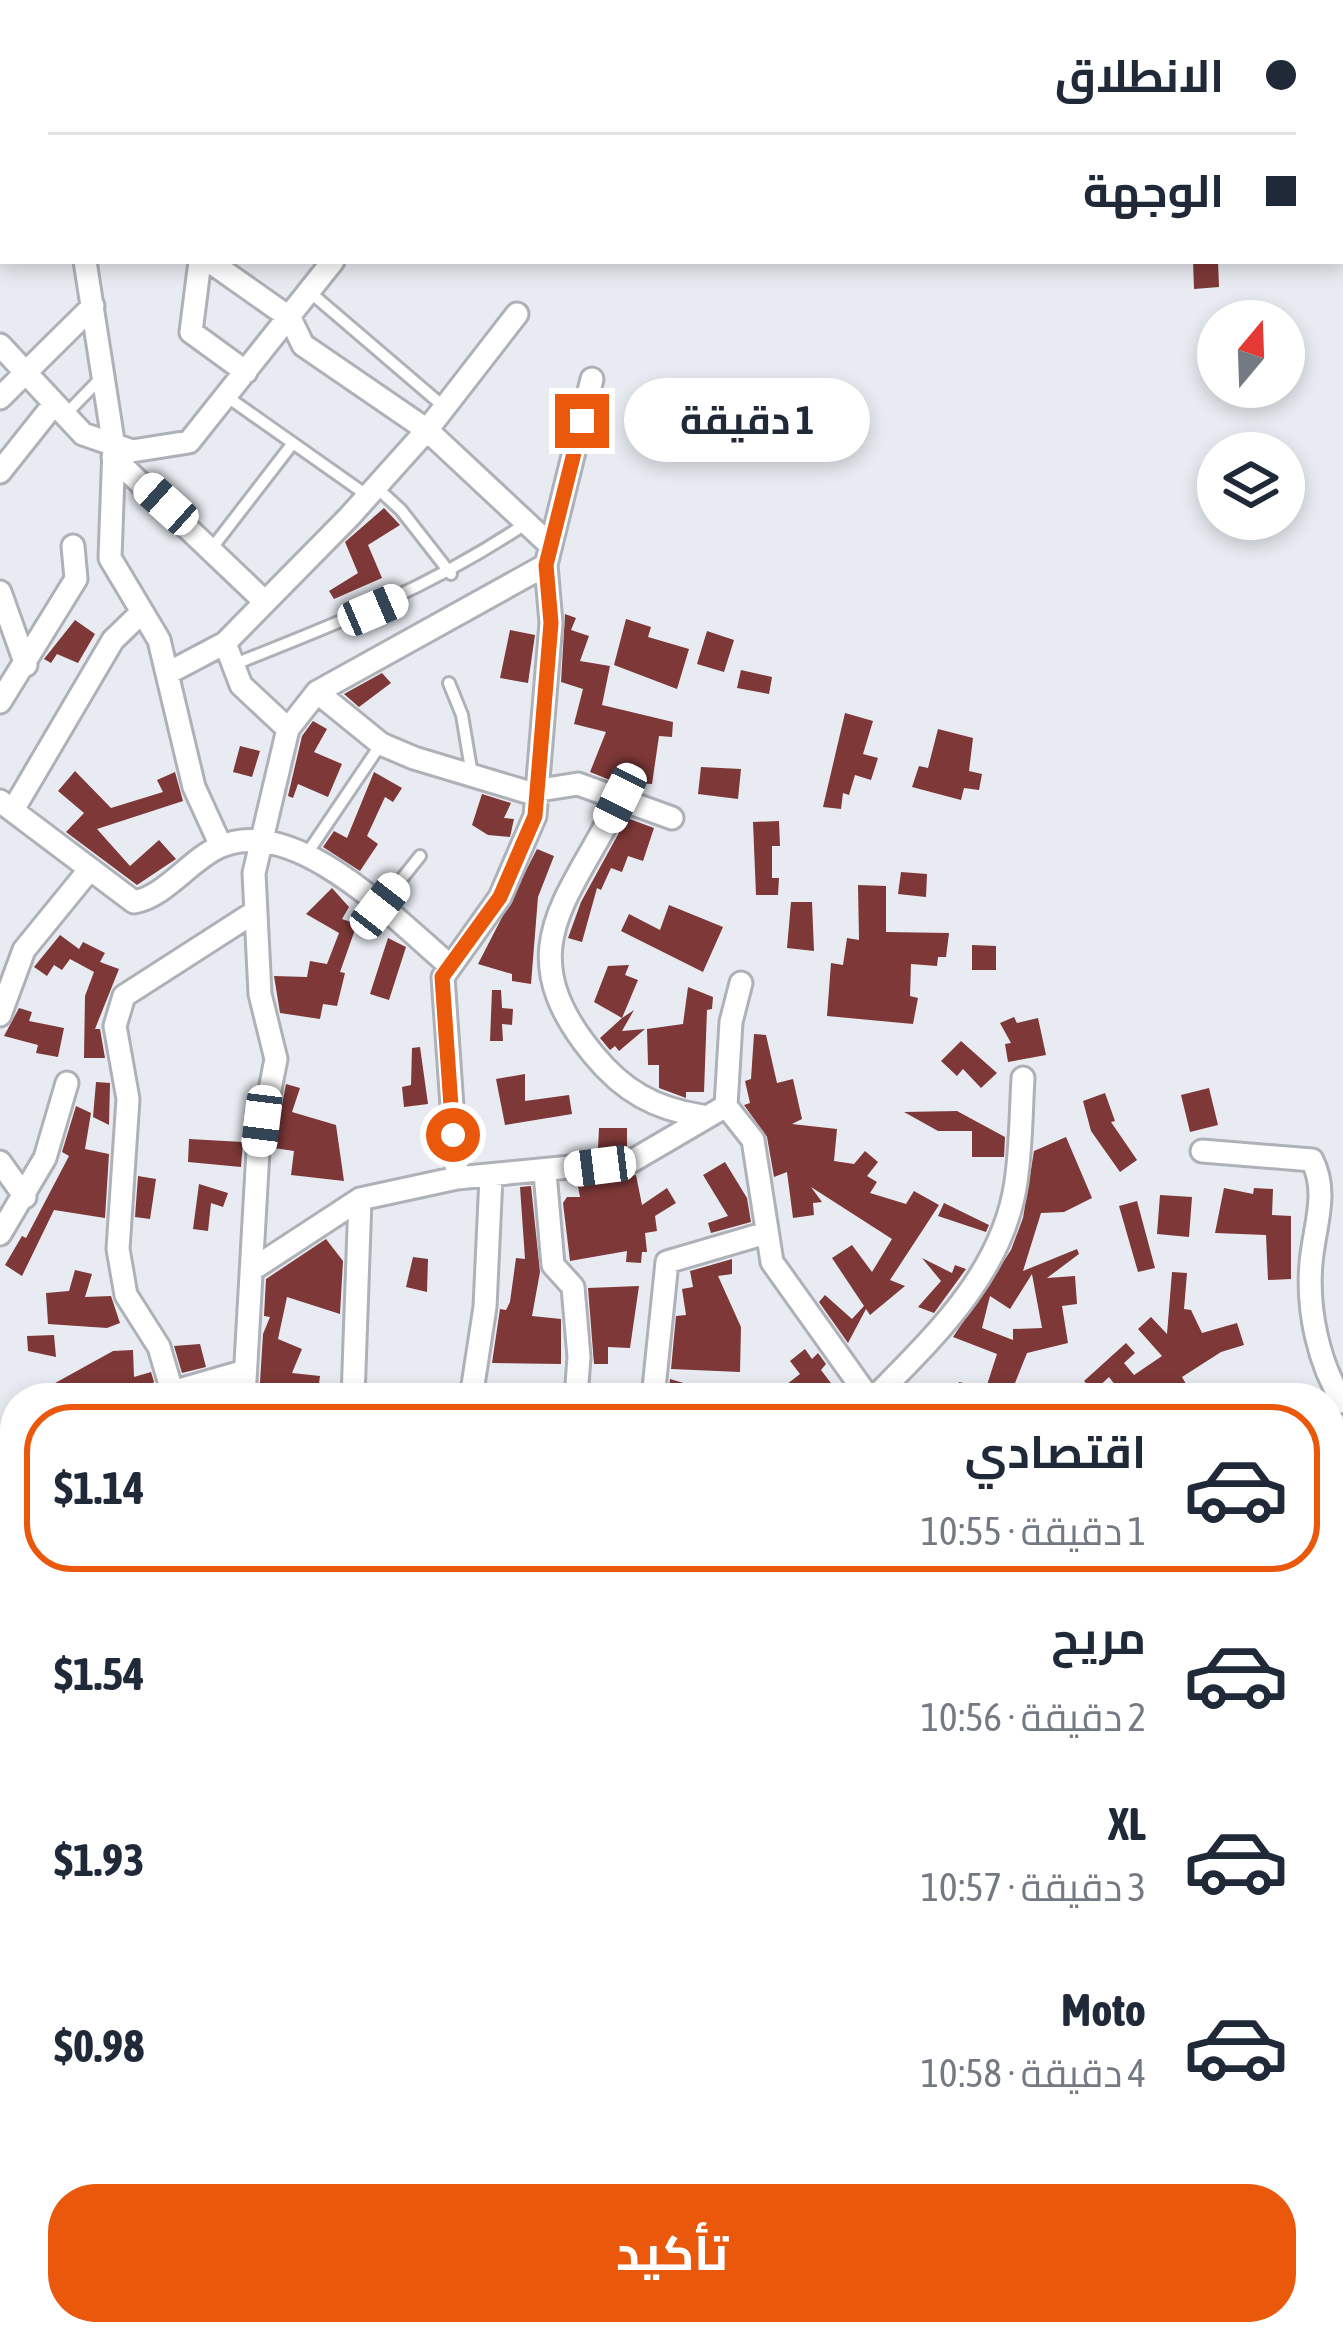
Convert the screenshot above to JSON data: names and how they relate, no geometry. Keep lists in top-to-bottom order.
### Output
{
  "north": "top",
  "page": {
    "banner": ["الانطلاق", "الوجهة"],
    "bubble": "1 دقيقة",
    "list": [
      {
        "name": "اقتصادي",
        "note": "1 دقيقة · 10:55",
        "value": "$1.14"
      },
      {
        "name": "مريح",
        "note": "2 دقيقة · 10:56",
        "value": "$1.54"
      },
      {
        "name": "XL",
        "note": "3 دقيقة · 10:57",
        "value": "$1.93"
      },
      {
        "name": "Moto",
        "note": "4 دقيقة · 10:58",
        "value": "$0.98"
      }
    ],
    "buttons": "تأكيد"
  }
}
